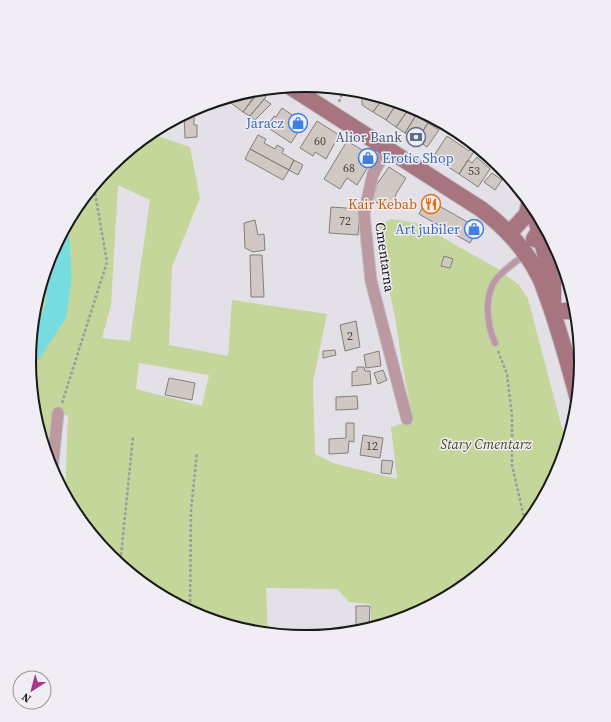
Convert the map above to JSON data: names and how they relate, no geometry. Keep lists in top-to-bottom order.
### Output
{
  "streets": {
    "street": ["Cmentarna"]
  },
  "parks": ["Stary Cmentarz"],
  "places": {
    "shop": ["Jaracz", "Erotic Shop", "Art jubiler"],
    "bank": ["Alior Bank"],
    "restaurant": ["Kair Kebab"]
  },
  "house_numbers": [
    "60",
    "68",
    "53",
    "72",
    "2",
    "12"
  ],
  "north": "bottom left"
}
